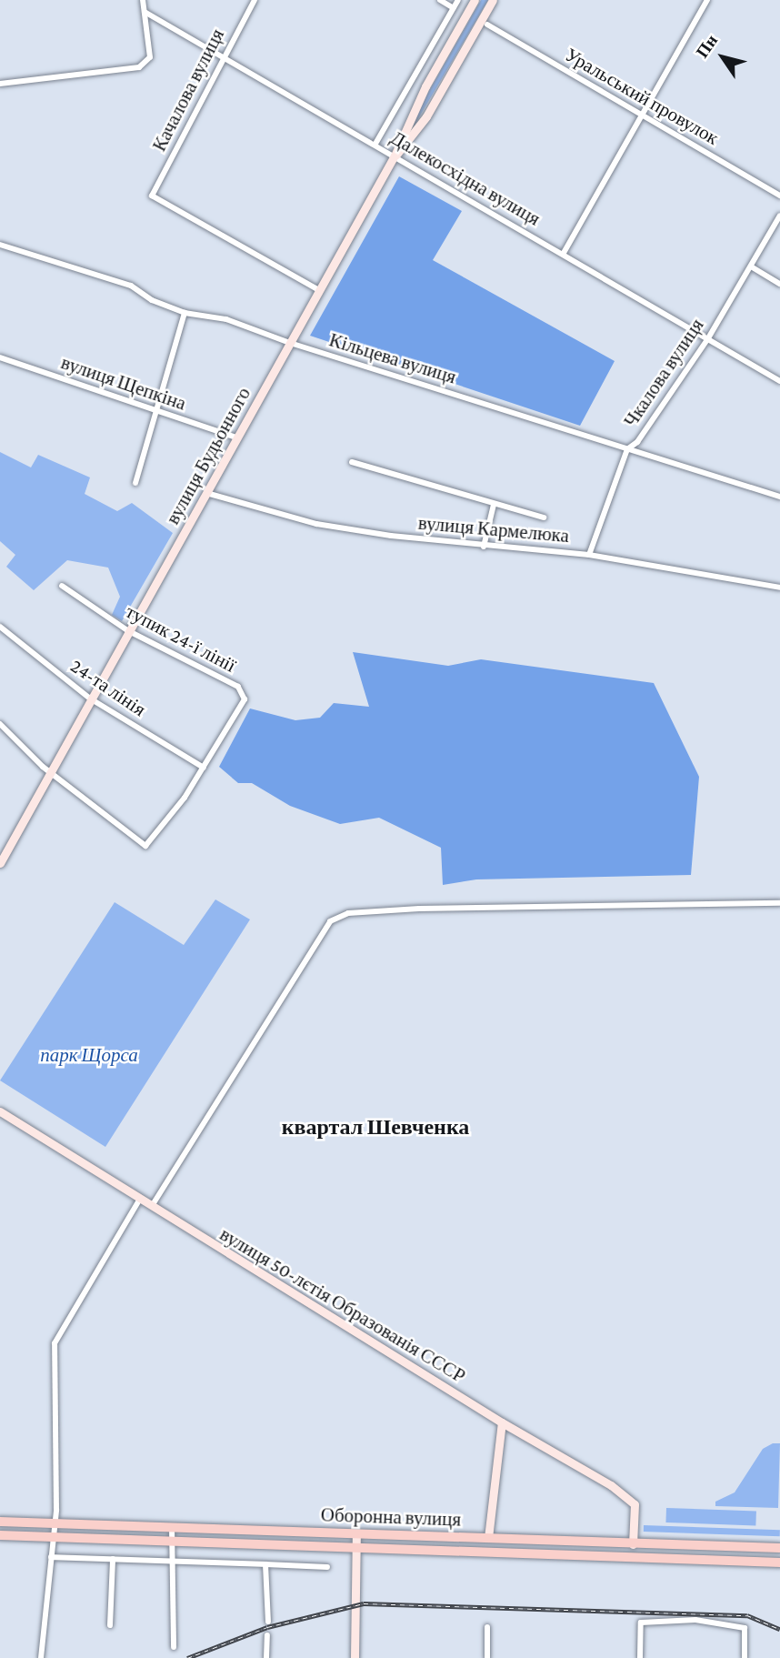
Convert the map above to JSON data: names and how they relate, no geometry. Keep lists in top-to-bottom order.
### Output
{
  "streets": {
    "main road": ["вулиця Будьонного", "вулиця 50-лєтія Образованія СССР", "Оборонна вулиця"],
    "street": [
      "Качалова вулиця",
      "Уральський провулок",
      "Далекосхідна вулиця",
      "Кільцева вулиця",
      "Чкалова вулиця",
      "вулиця Щепкіна",
      "вулиця Кармелюка",
      "тупик 24-ї лінії",
      "24-та лінія"
    ]
  },
  "crossings": [
    ["Качалова вулиця", "Далекосхідна вулиця"],
    ["Качалова вулиця", "вулиця Будьонного"],
    ["Далекосхідна вулиця", "Чкалова вулиця"],
    ["Далекосхідна вулиця", "вулиця Будьонного"],
    ["Кільцева вулиця", "Чкалова вулиця"],
    ["Кільцева вулиця", "вулиця Будьонного"],
    ["Чкалова вулиця", "вулиця Кармелюка"],
    ["вулиця Щепкіна", "вулиця Будьонного"],
    ["вулиця Будьонного", "вулиця Кармелюка"],
    ["вулиця Будьонного", "тупик 24-ї лінії"],
    ["вулиця Будьонного", "24-та лінія"],
    ["тупик 24-ї лінії", "24-та лінія"],
    ["вулиця 50-лєтія Образованія СССР", "Оборонна вулиця"]
  ],
  "districts": ["квартал Шевченка"],
  "parks": ["парк Щорса"],
  "north": "top left"
}
